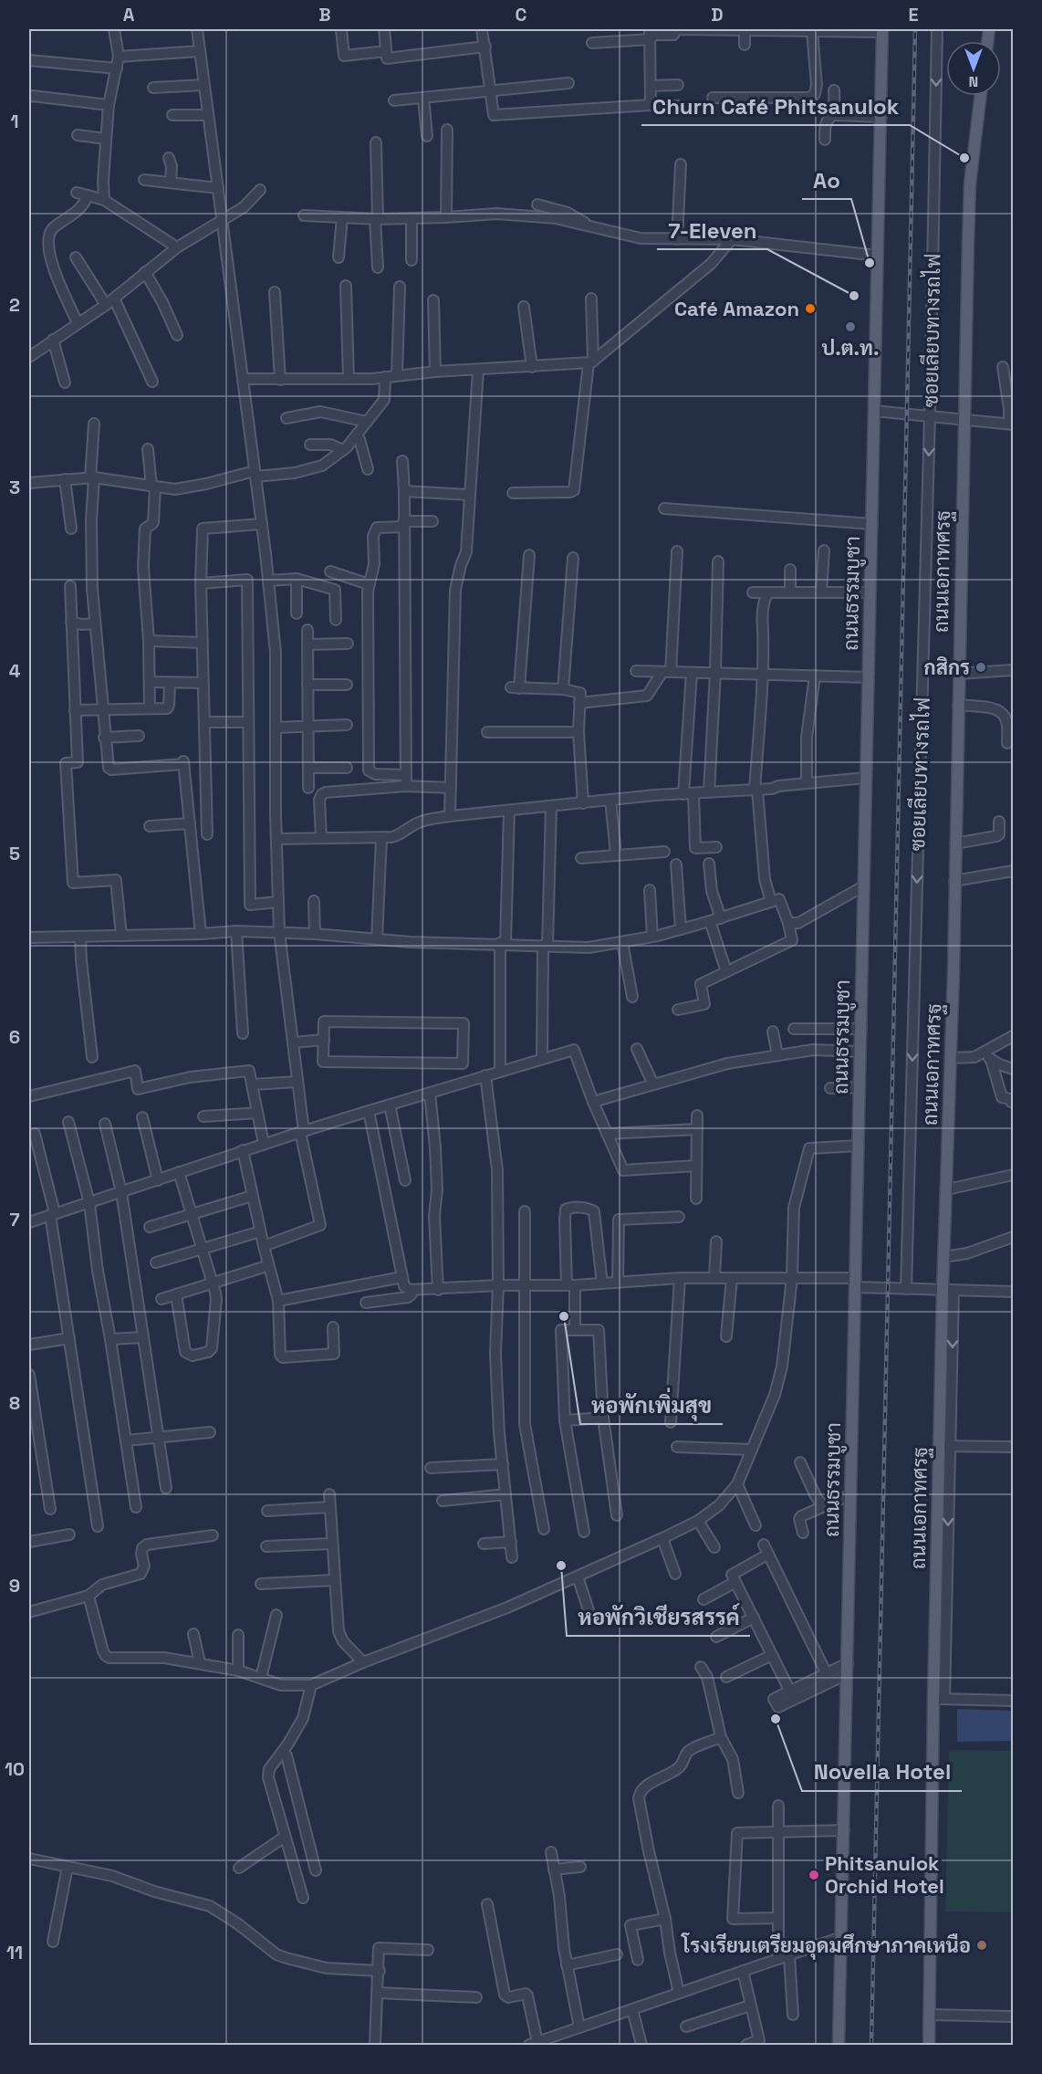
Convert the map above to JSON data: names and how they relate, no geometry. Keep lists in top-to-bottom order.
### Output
{
  "streets": {
    "main road": ["ถนนเอกาทศรฐ", "ถนนธรรมบูชา"],
    "street": ["ซอยเลียบทางรถไฟ"]
  },
  "one_way": ["ซอยเลียบทางรถไฟ"],
  "places": [
    "Churn Café Phitsanulok",
    "Ao",
    "7-Eleven",
    "Café Amazon",
    "ป.ต.ท.",
    "กสิกร",
    "หอพักเพิ่มสุข",
    "หอพักวิเชียรสรรค์",
    "Novella Hotel",
    "Phitsanulok Orchid Hotel",
    "โรงเรียนเตรียมอุดมศึกษาภาคเหนือ"
  ],
  "north": "bottom",
  "grid": {
    "columns": [
      "A",
      "B",
      "C",
      "D",
      "E"
    ],
    "rows": [
      "1",
      "2",
      "3",
      "4",
      "5",
      "6",
      "7",
      "8",
      "9",
      "10",
      "11"
    ]
  }
}
